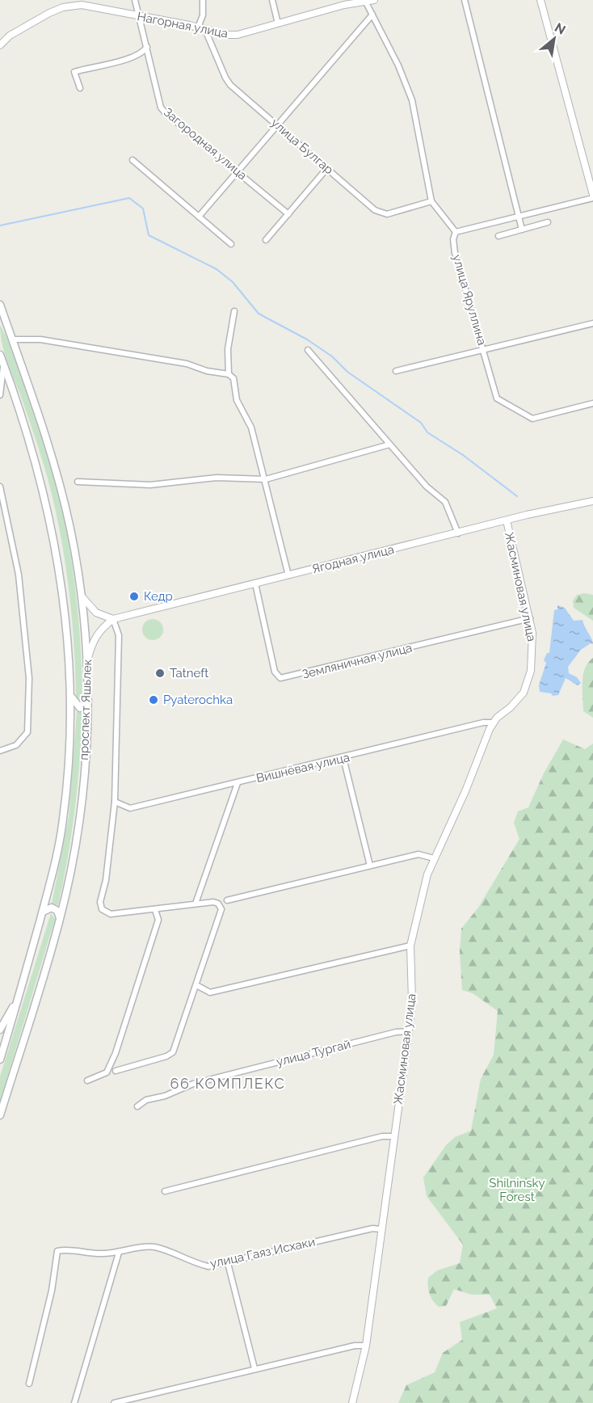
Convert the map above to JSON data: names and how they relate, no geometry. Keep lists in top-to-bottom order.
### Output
{
  "streets": {
    "main road": ["проспект Яшьлек"],
    "street": [
      "Нагорная улица",
      "Загородная улица",
      "улица Булгар",
      "улица Яруллина",
      "Ягодная улица",
      "Жасминовая улица",
      "Земляничная улица",
      "Вишнёвая улица",
      "улица Тургай",
      "улица Гаяз Исхаки"
    ]
  },
  "crossings": [
    ["Нагорная улица", "Загородная улица"],
    ["Нагорная улица", "улица Булгар"],
    ["Ягодная улица", "Жасминовая улица"],
    ["Ягодная улица", "Земляничная улица"],
    ["Жасминовая улица", "Земляничная улица"],
    ["Жасминовая улица", "Вишнёвая улица"],
    ["Жасминовая улица", "улица Тургай"],
    ["Жасминовая улица", "улица Гаяз Исхаки"]
  ],
  "districts": ["66 КОМПЛЕКС"],
  "parks": ["Shilninsky Forest"],
  "places": ["Кедр", "Tatneft", "Pyaterochka"],
  "north": "top right"
}
